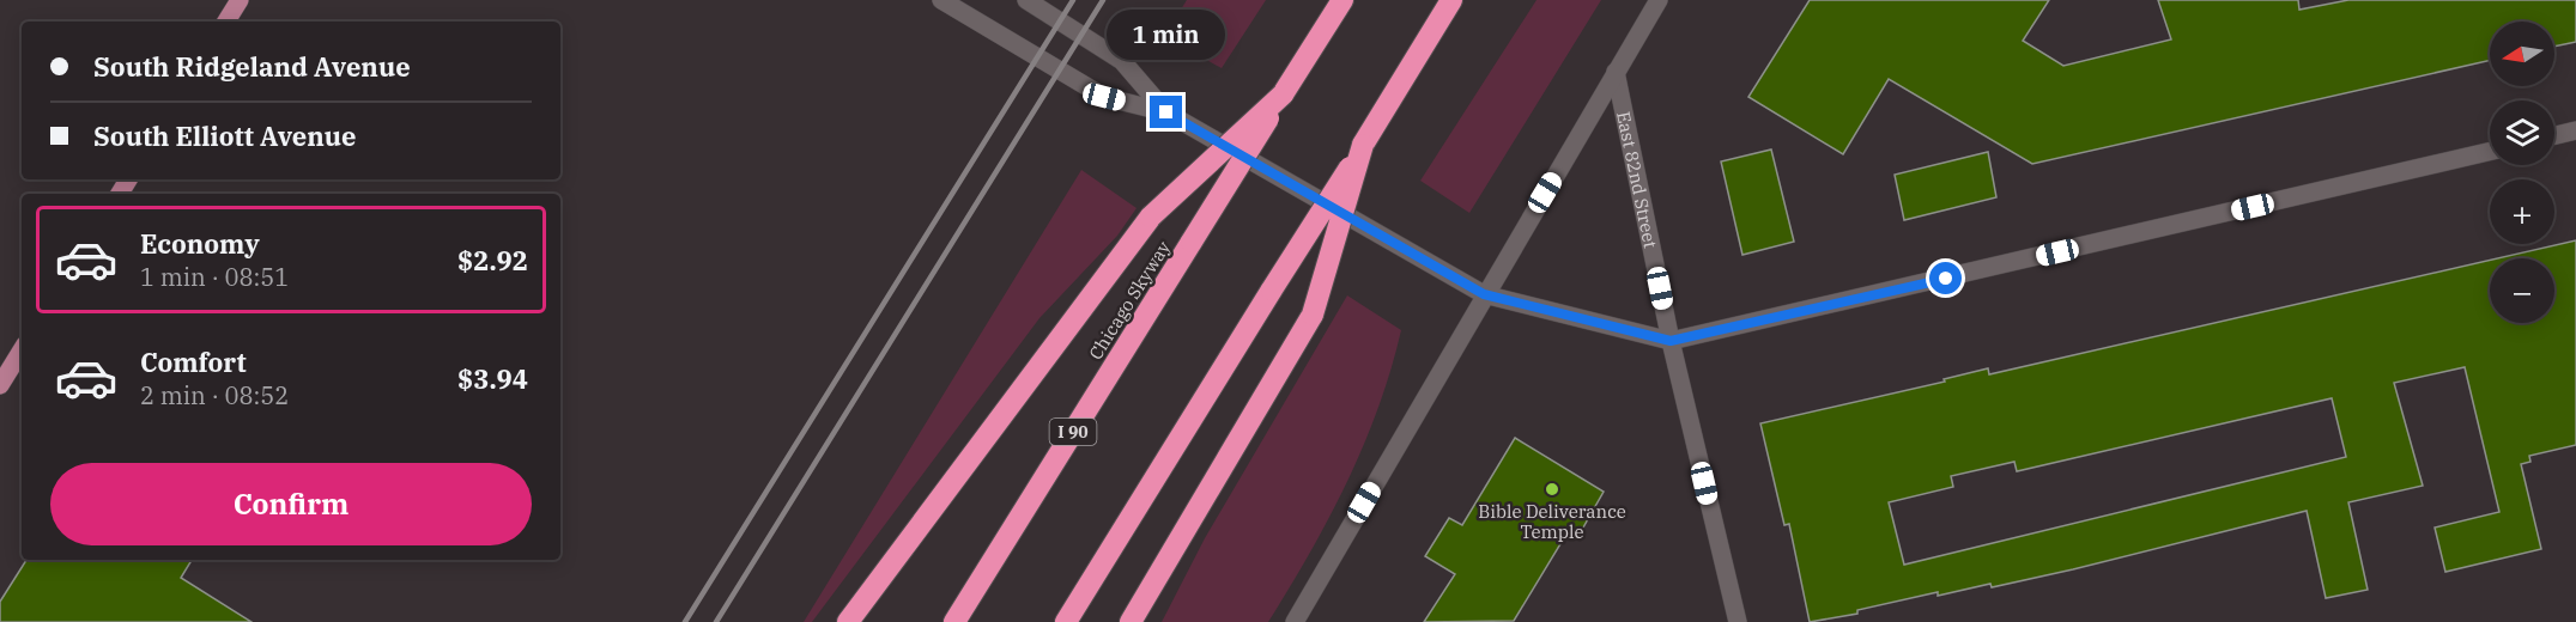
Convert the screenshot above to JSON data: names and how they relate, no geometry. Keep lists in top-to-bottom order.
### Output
{
  "streets": {
    "highway": ["Chicago Skyway", "I 90"],
    "street": ["East 82nd Street"]
  },
  "places": ["Bible Deliverance Temple"],
  "north": "left",
  "page": {
    "bubble": "1 min",
    "map_buttons": ["+", "−"],
    "banner": ["South Ridgeland Avenue", "South Elliott Avenue"],
    "list": [
      {
        "name": "Economy",
        "note": "1 min · 08:51",
        "value": "$2.92"
      },
      {
        "name": "Comfort",
        "note": "2 min · 08:52",
        "value": "$3.94"
      }
    ],
    "buttons": "Confirm"
  }
}
